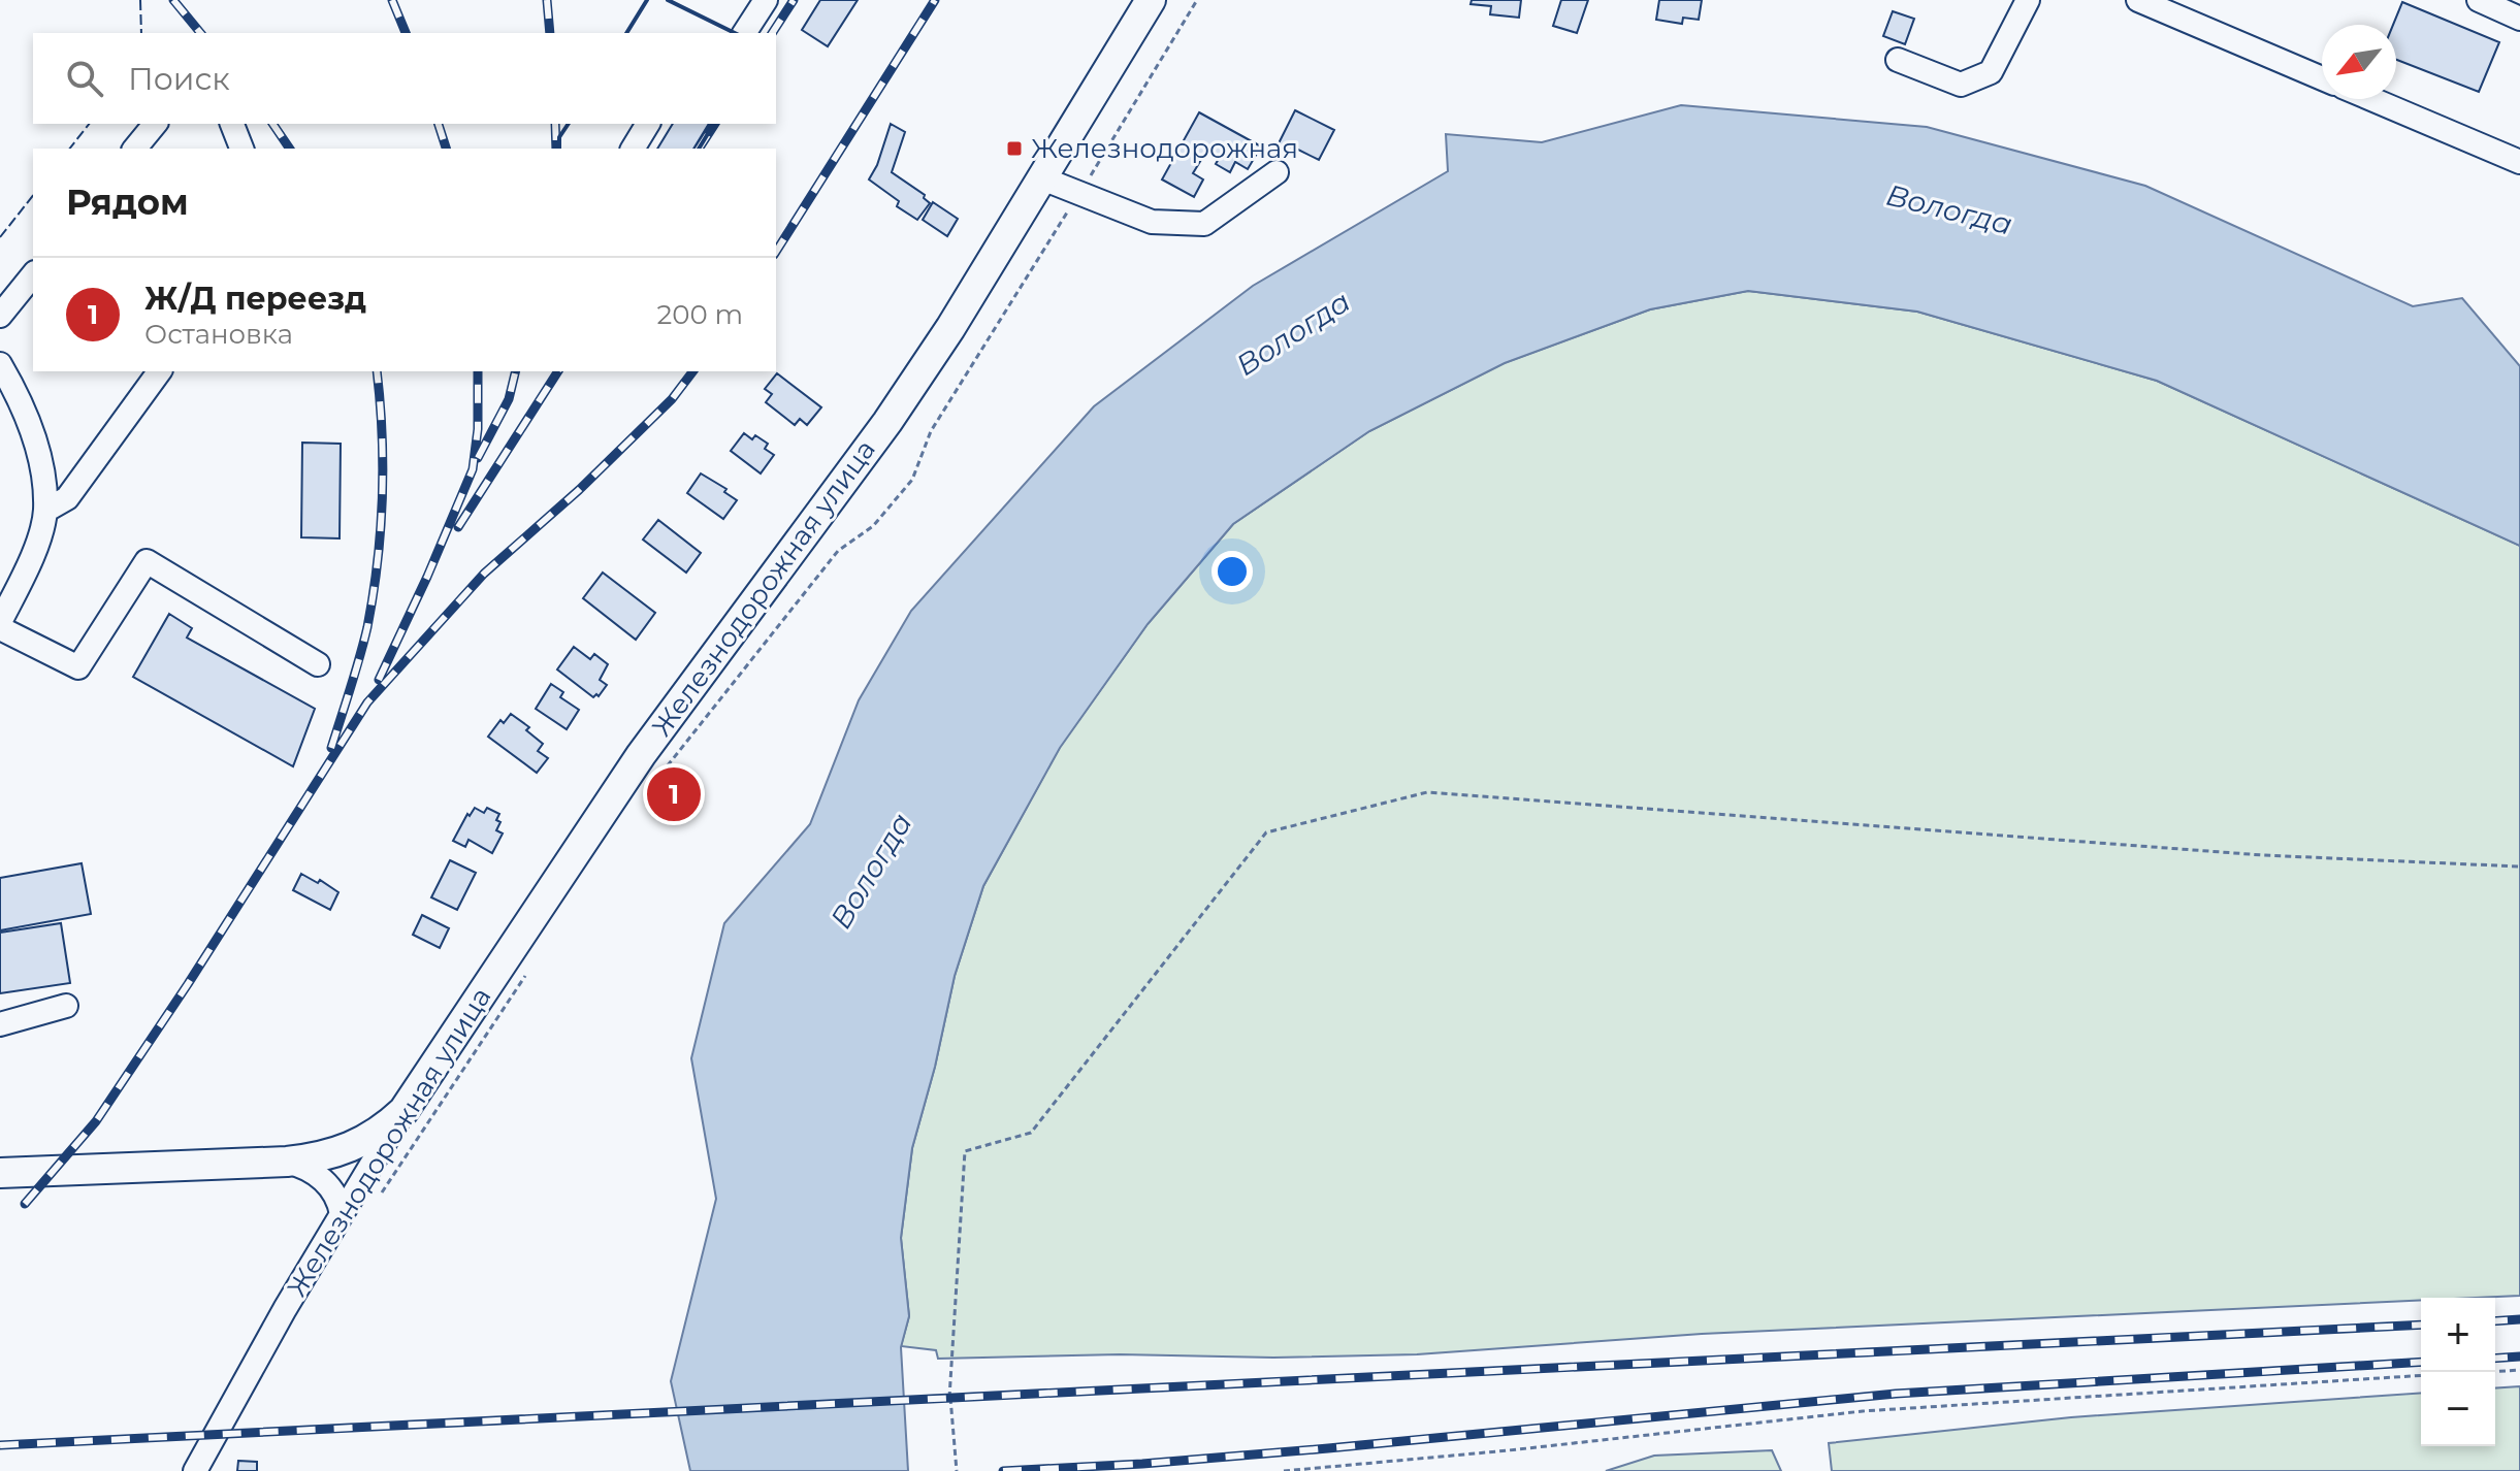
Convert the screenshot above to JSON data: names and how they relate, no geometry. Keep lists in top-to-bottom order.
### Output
{
  "streets": {
    "main road": ["Железнодорожная улица"]
  },
  "water": ["Вологда"],
  "places": {
    "transit": ["Железнодорожная"]
  },
  "north": "bottom left",
  "page": {
    "search": "Поиск",
    "heading": "Рядом",
    "list": [
      {
        "mark": "1",
        "name": "Ж/Д переезд",
        "note": "Остановка",
        "value": "200 m"
      }
    ],
    "pins": "1",
    "map_buttons": ["+", "−"]
  }
}
